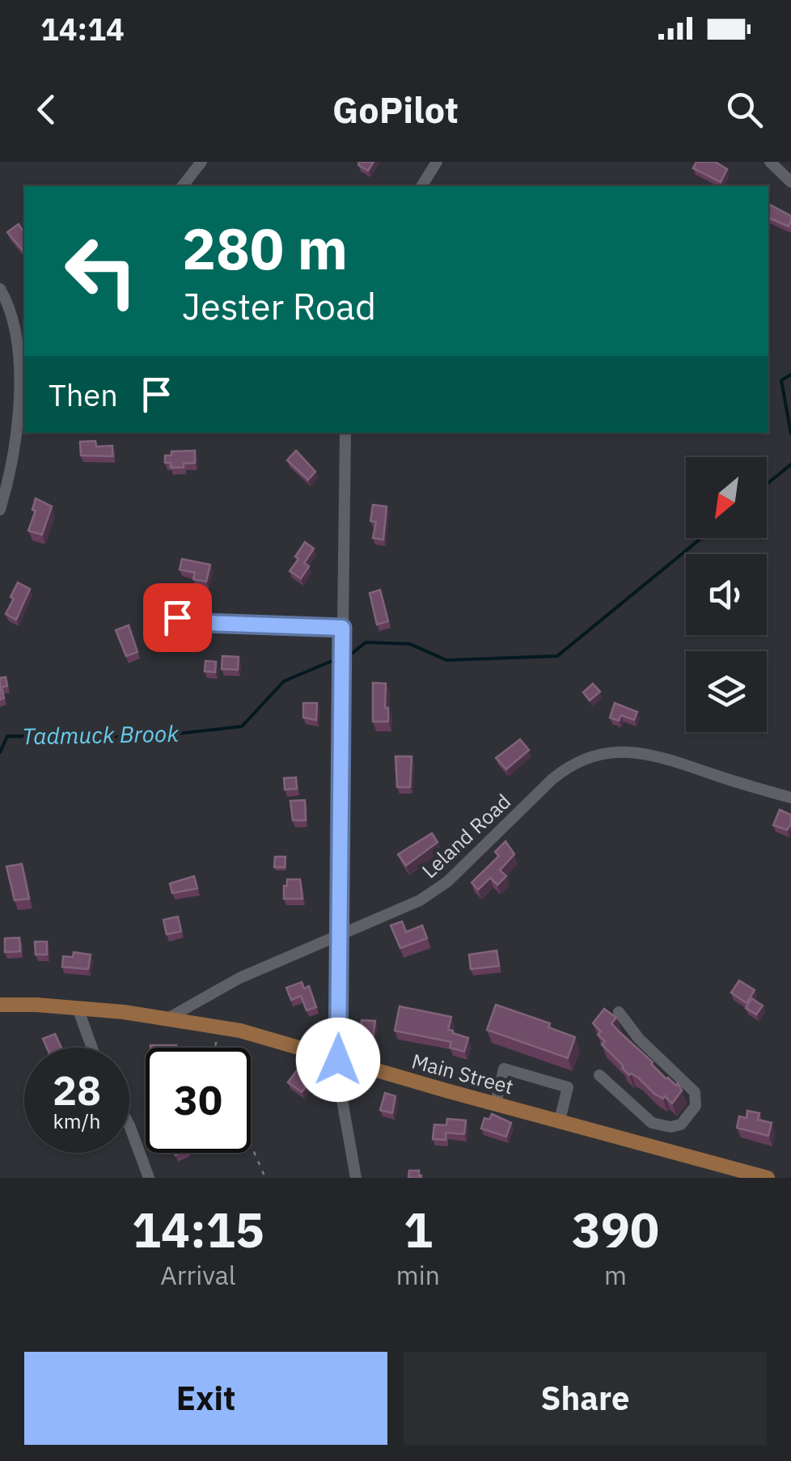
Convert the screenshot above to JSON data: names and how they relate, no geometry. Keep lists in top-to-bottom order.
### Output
{
  "streets": {
    "main road": ["Main Street"],
    "street": ["Leland Road"]
  },
  "crossings": [
    ["Leland Road", "Main Street"]
  ],
  "water": ["Tadmuck Brook"],
  "north": "bottom left",
  "page": {
    "status": "14:14",
    "header": "GoPilot",
    "turn": ["280 m", "Jester Road"],
    "then": "Then",
    "speed": "28 km/h",
    "limit": "30",
    "eta": [
      "14:15",
      "Arrival",
      "1",
      "min",
      "390",
      "m"
    ],
    "buttons": ["Exit", "Share"]
  }
}
